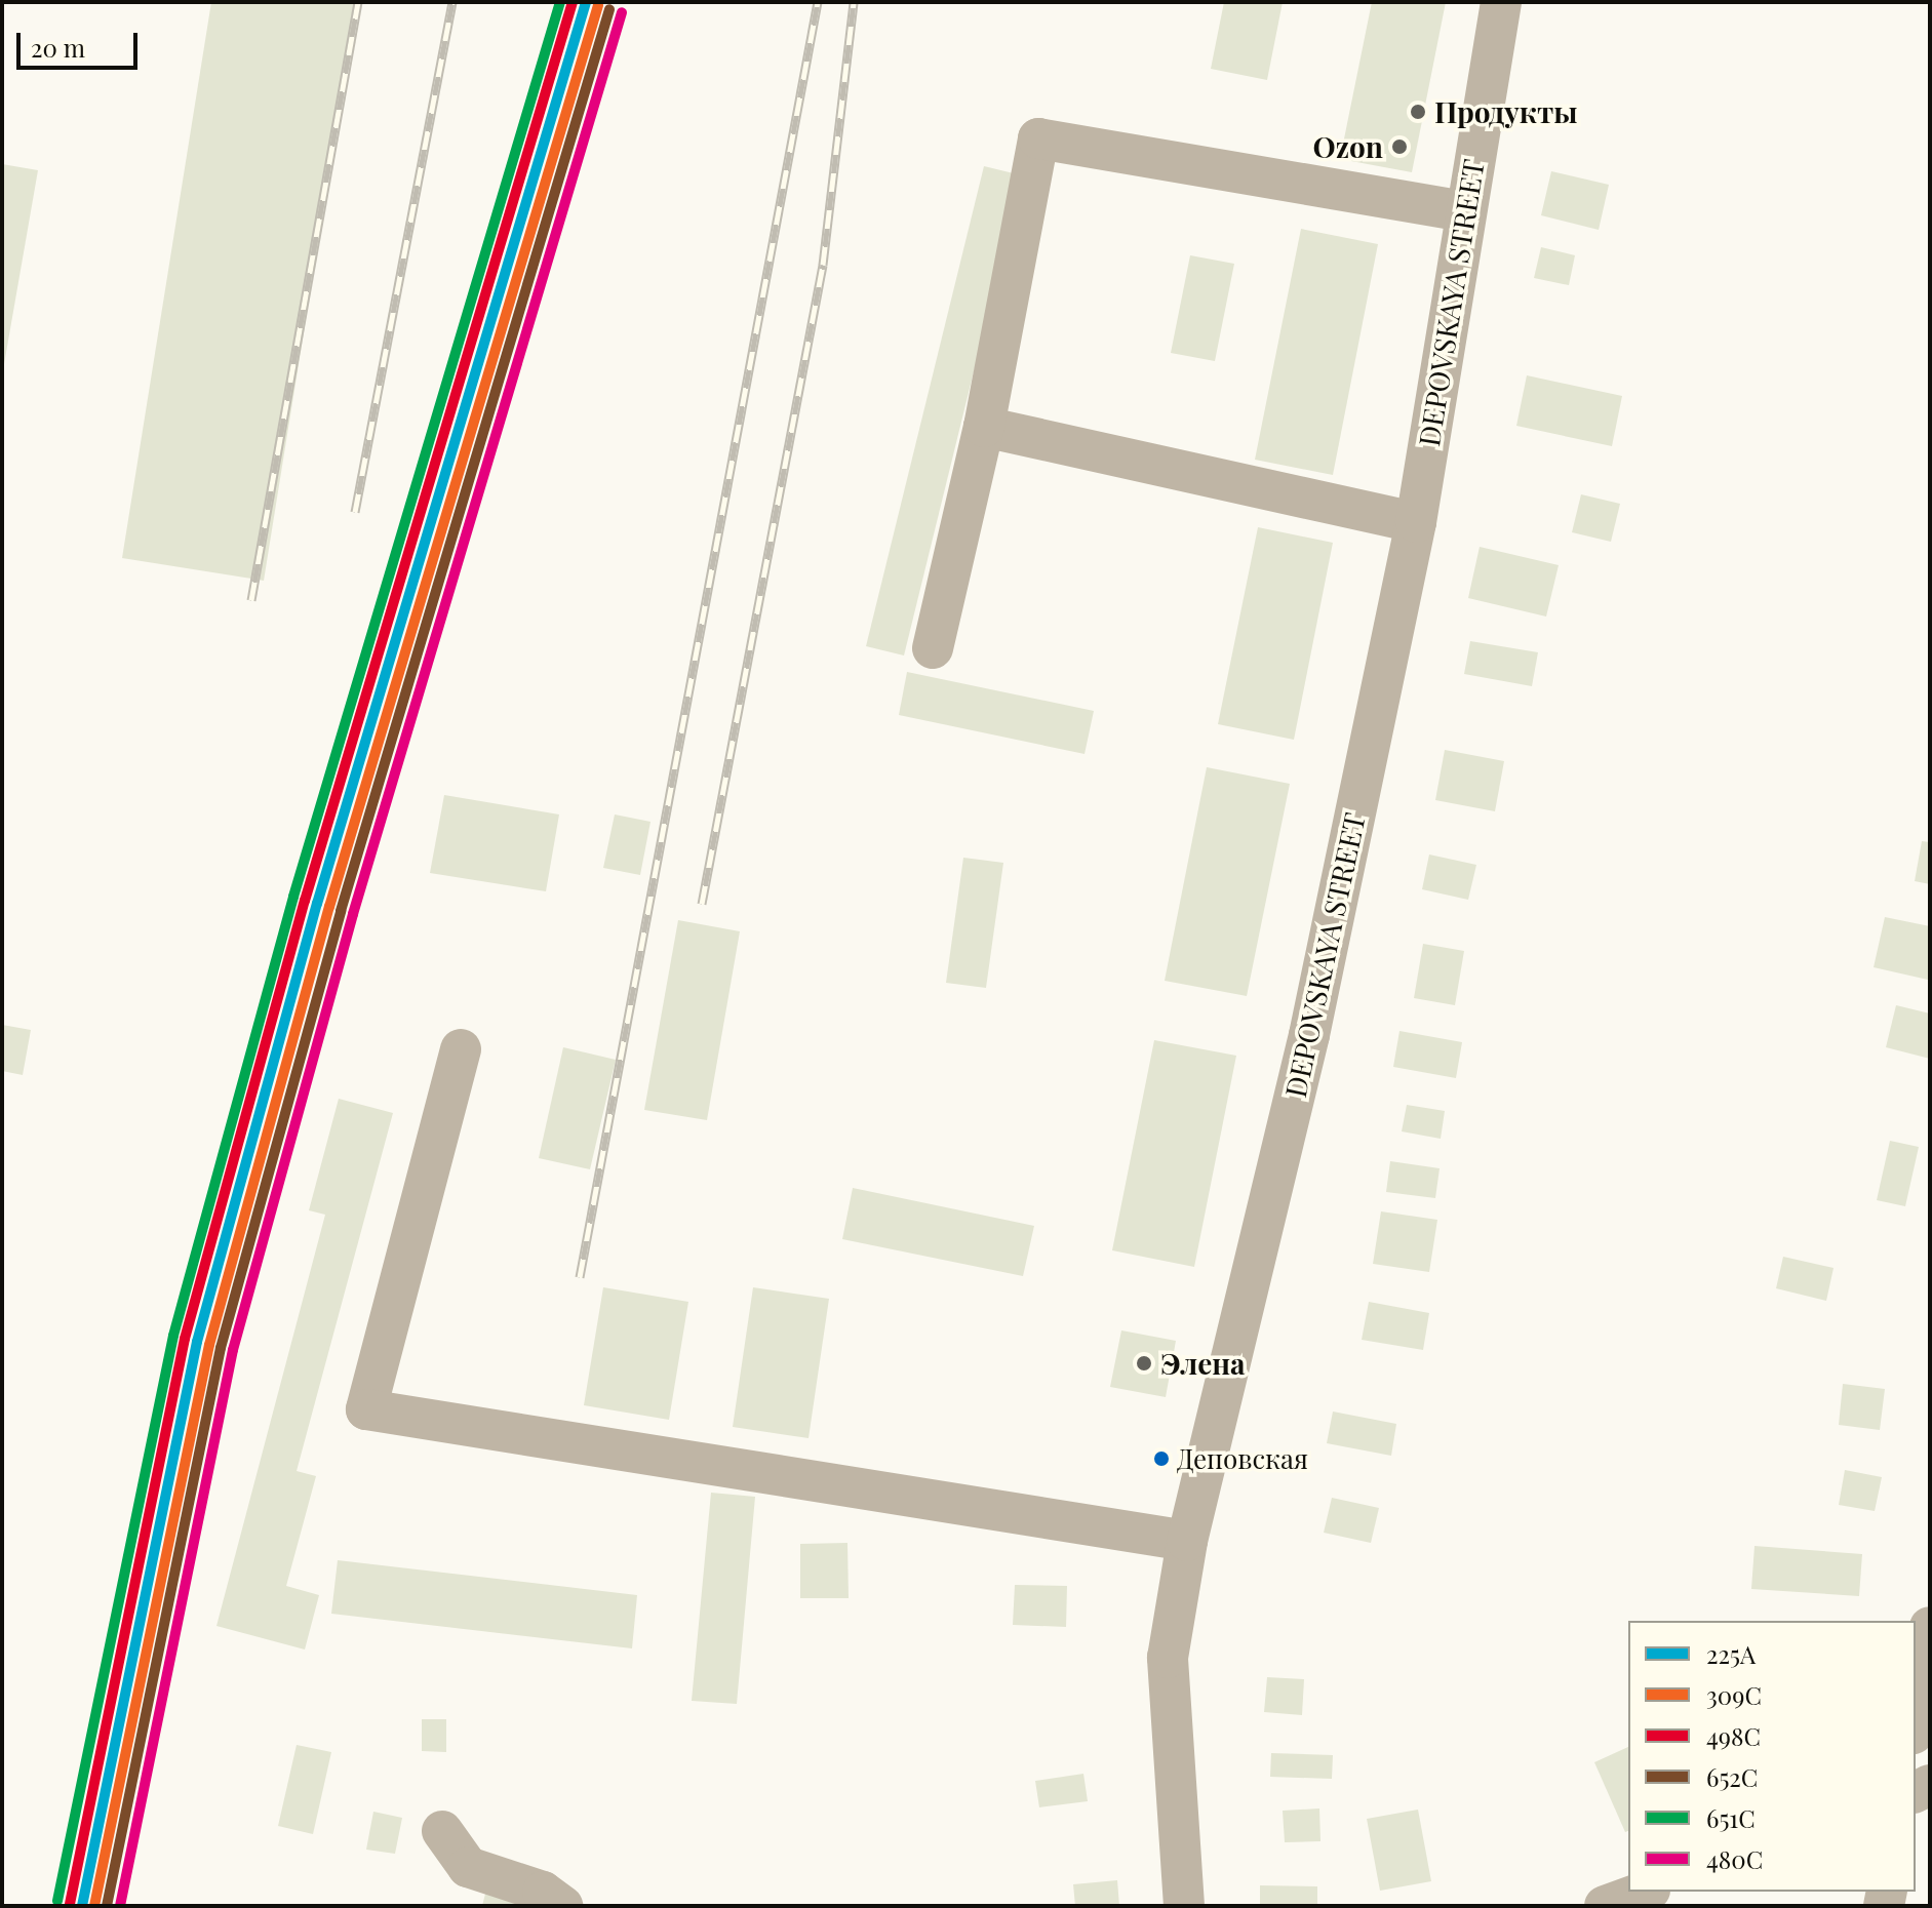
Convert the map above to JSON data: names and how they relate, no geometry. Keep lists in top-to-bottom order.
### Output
{
  "streets": {
    "street": ["DEPOVSKAYA STREET"]
  },
  "places": [
    "Продукты",
    "Ozon",
    "Элена",
    "Деповская"
  ],
  "lines": [
    "transit line 225А",
    "transit line 498С",
    "transit line 651С",
    "transit line 309С",
    "transit line 652С",
    "transit line 480С"
  ],
  "legend": [
    "225А",
    "309С",
    "498С",
    "652С",
    "651С",
    "480С"
  ],
  "scale_bar": "20 m"
}
